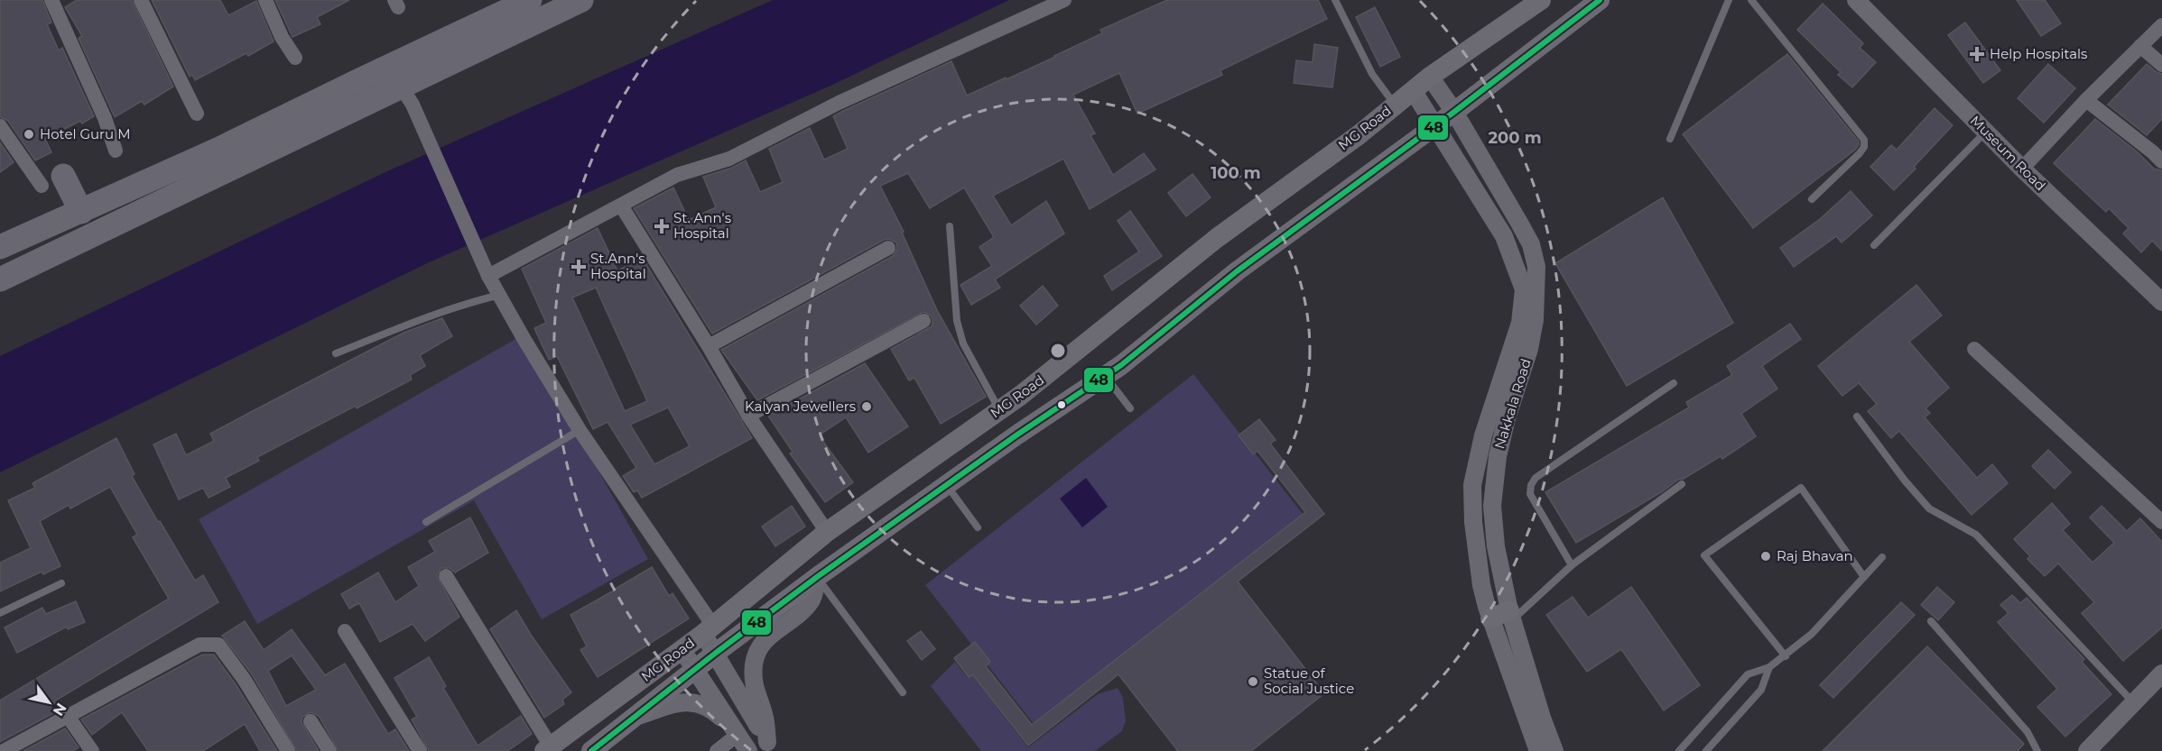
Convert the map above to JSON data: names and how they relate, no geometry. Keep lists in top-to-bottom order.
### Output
{
  "streets": {
    "main road": ["MG Road"],
    "street": ["Museum Road", "Nakkala Road"]
  },
  "crossings": [
    ["MG Road", "Nakkala Road"]
  ],
  "places": {
    "health": ["Help Hospitals", "St. Ann's Hospital", "St.Ann's Hospital"],
    "other": [
      "Hotel Guru M",
      "Kalyan Jewellers",
      "Raj Bhavan",
      "Statue of Social Justice"
    ]
  },
  "lines": ["transit line 48"],
  "north": "bottom right",
  "rings": ["200 m", "100 m"]
}
